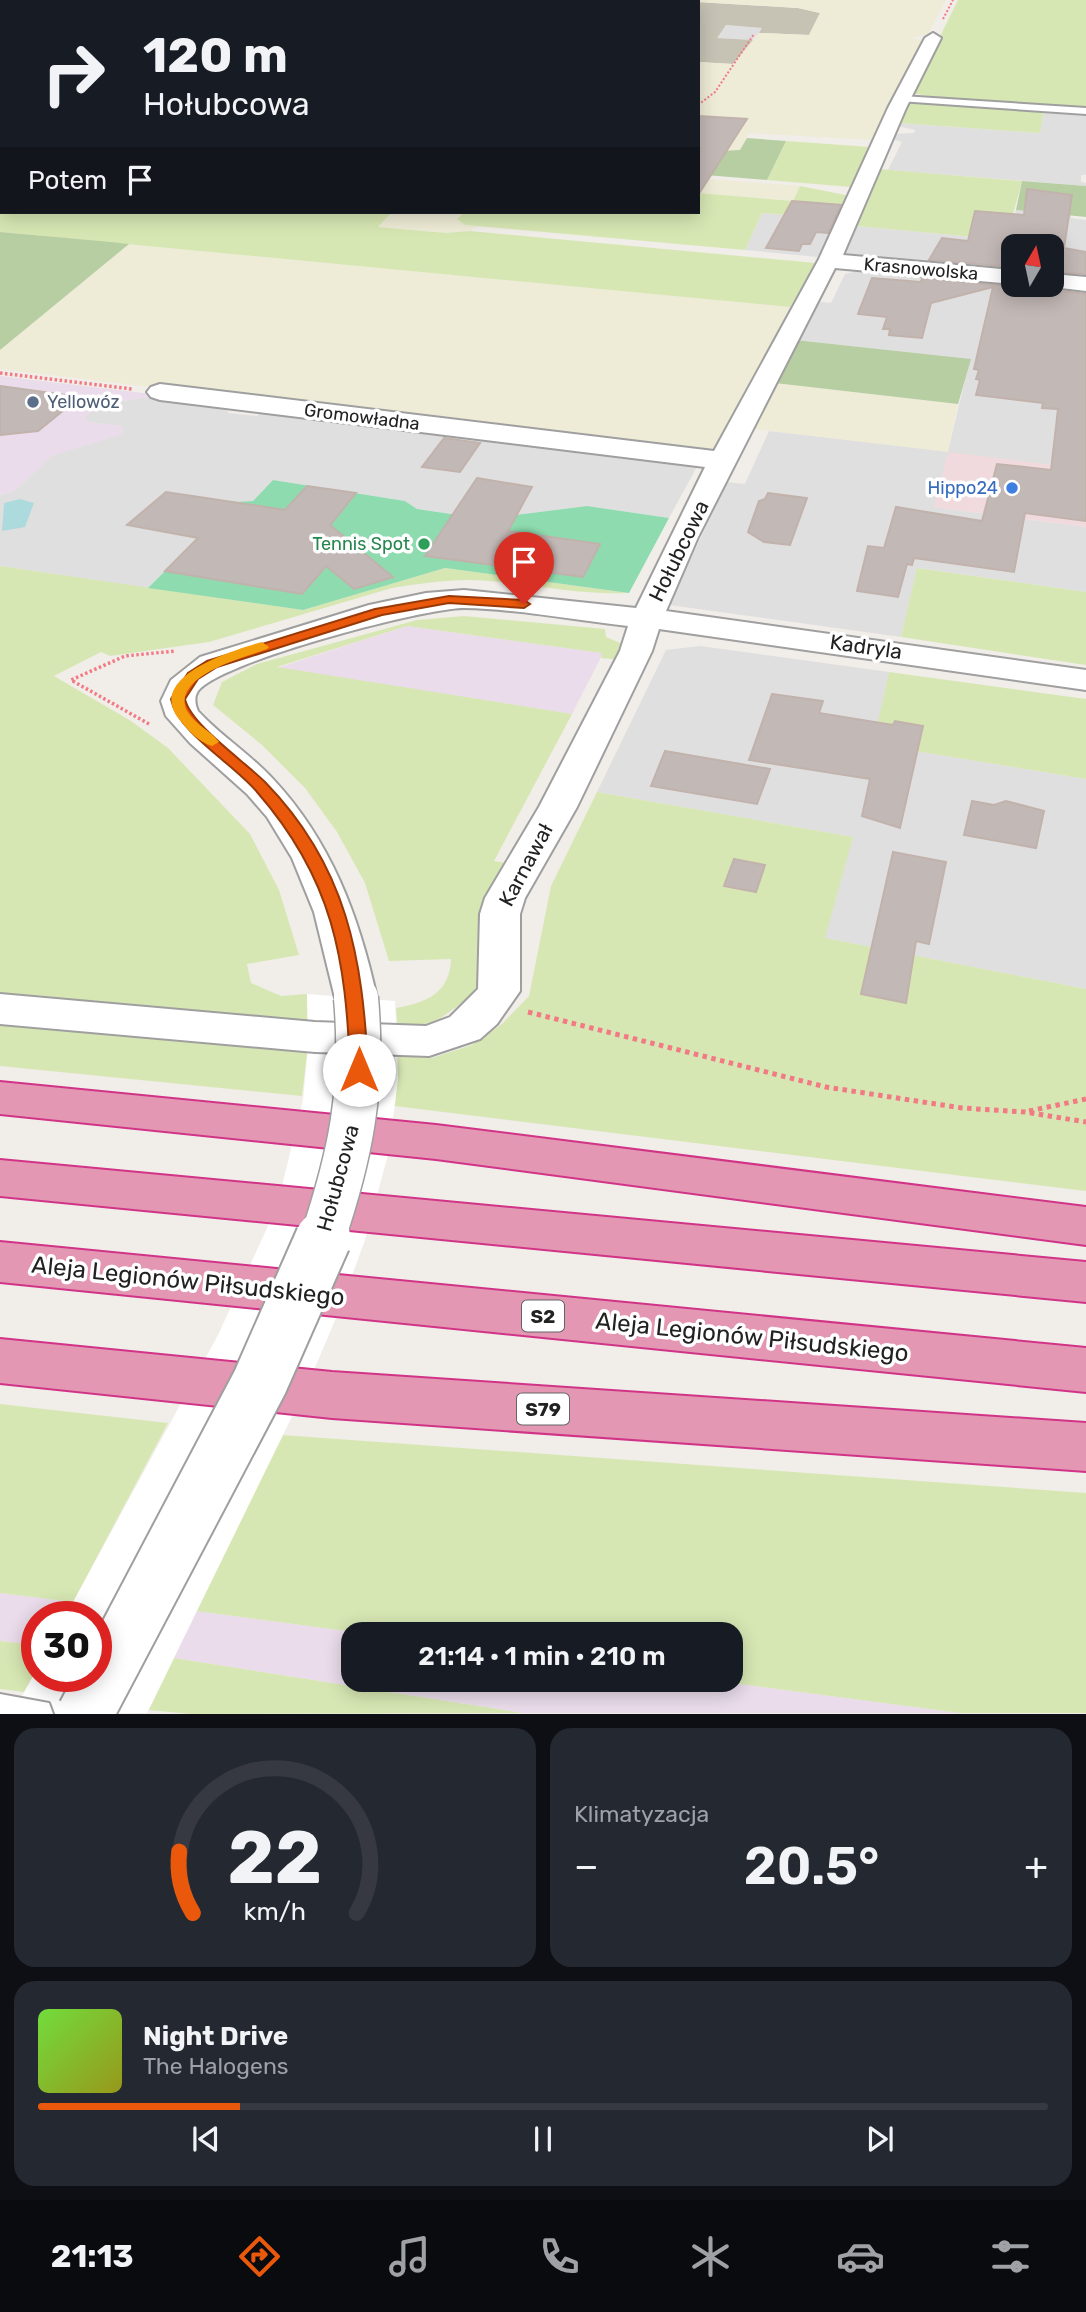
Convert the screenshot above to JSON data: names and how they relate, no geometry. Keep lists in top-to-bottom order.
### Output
{
  "streets": {
    "highway": ["Aleja Legionów Piłsudskiego", "S2", "S79"],
    "street": [
      "Krasnowolska",
      "Gromowładna",
      "Hołubcowa",
      "Kadryla",
      "Karnawał"
    ]
  },
  "crossings": [
    ["Krasnowolska", "Hołubcowa"],
    ["Gromowładna", "Hołubcowa"],
    ["Hołubcowa", "Kadryla"],
    ["Hołubcowa", "Karnawał"],
    ["Kadryla", "Karnawał"]
  ],
  "places": ["Yellowóz", "Hippo24", "Tennis Spot"],
  "north": "top",
  "page": {
    "turn": ["120 m", "Hołubcowa"],
    "then": "Potem",
    "limit": "30",
    "trip": "21:14 · 1 min · 210 m",
    "tile": "Klimatyzacja",
    "heat": ["−", "20.5°", "+"],
    "song": ["Night Drive", "The Halogens"],
    "tabs": "21:13",
    "gauge": ["22", "km/h"]
  }
}
